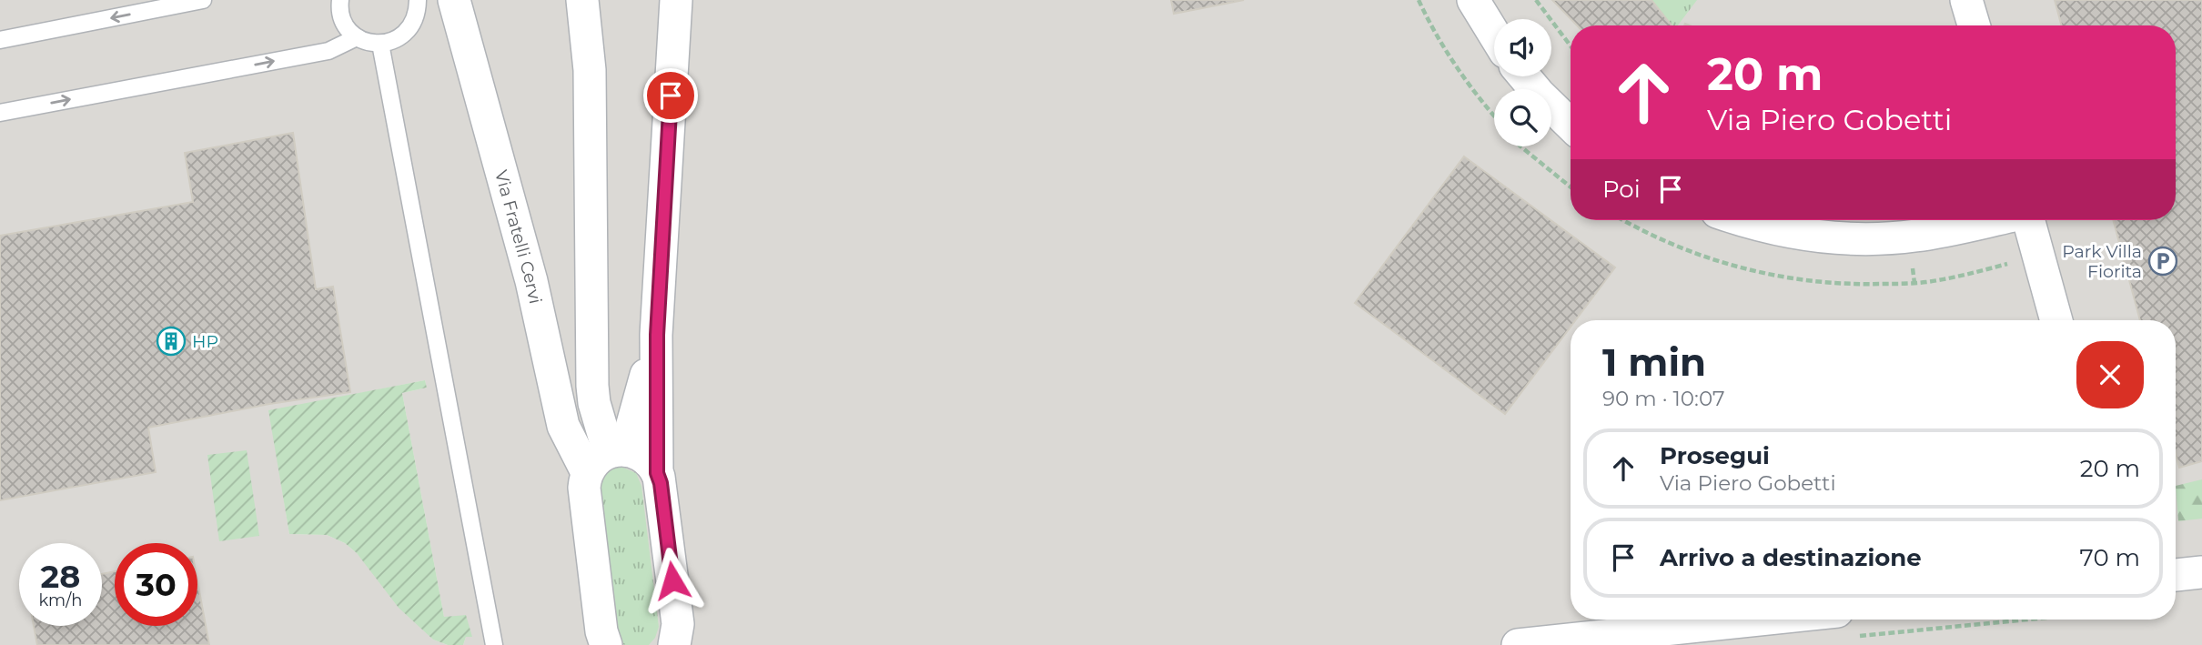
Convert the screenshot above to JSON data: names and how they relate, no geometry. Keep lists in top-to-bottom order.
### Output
{
  "streets": {
    "street": ["Via Fratelli Cervi"]
  },
  "places": {
    "parking": ["Park Villa Fiorita"],
    "building": ["HP"]
  },
  "page": {
    "turn": ["20 m", "Via Piero Gobetti"],
    "then": "Poi",
    "heading": ["1 min", "90 m · 10:07"],
    "list": [
      {
        "name": "Prosegui",
        "note": "Via Piero Gobetti",
        "value": "20 m"
      },
      {
        "name": "Arrivo a destinazione",
        "value": "70 m"
      }
    ],
    "speed": "28 km/h",
    "limit": "30"
  }
}
